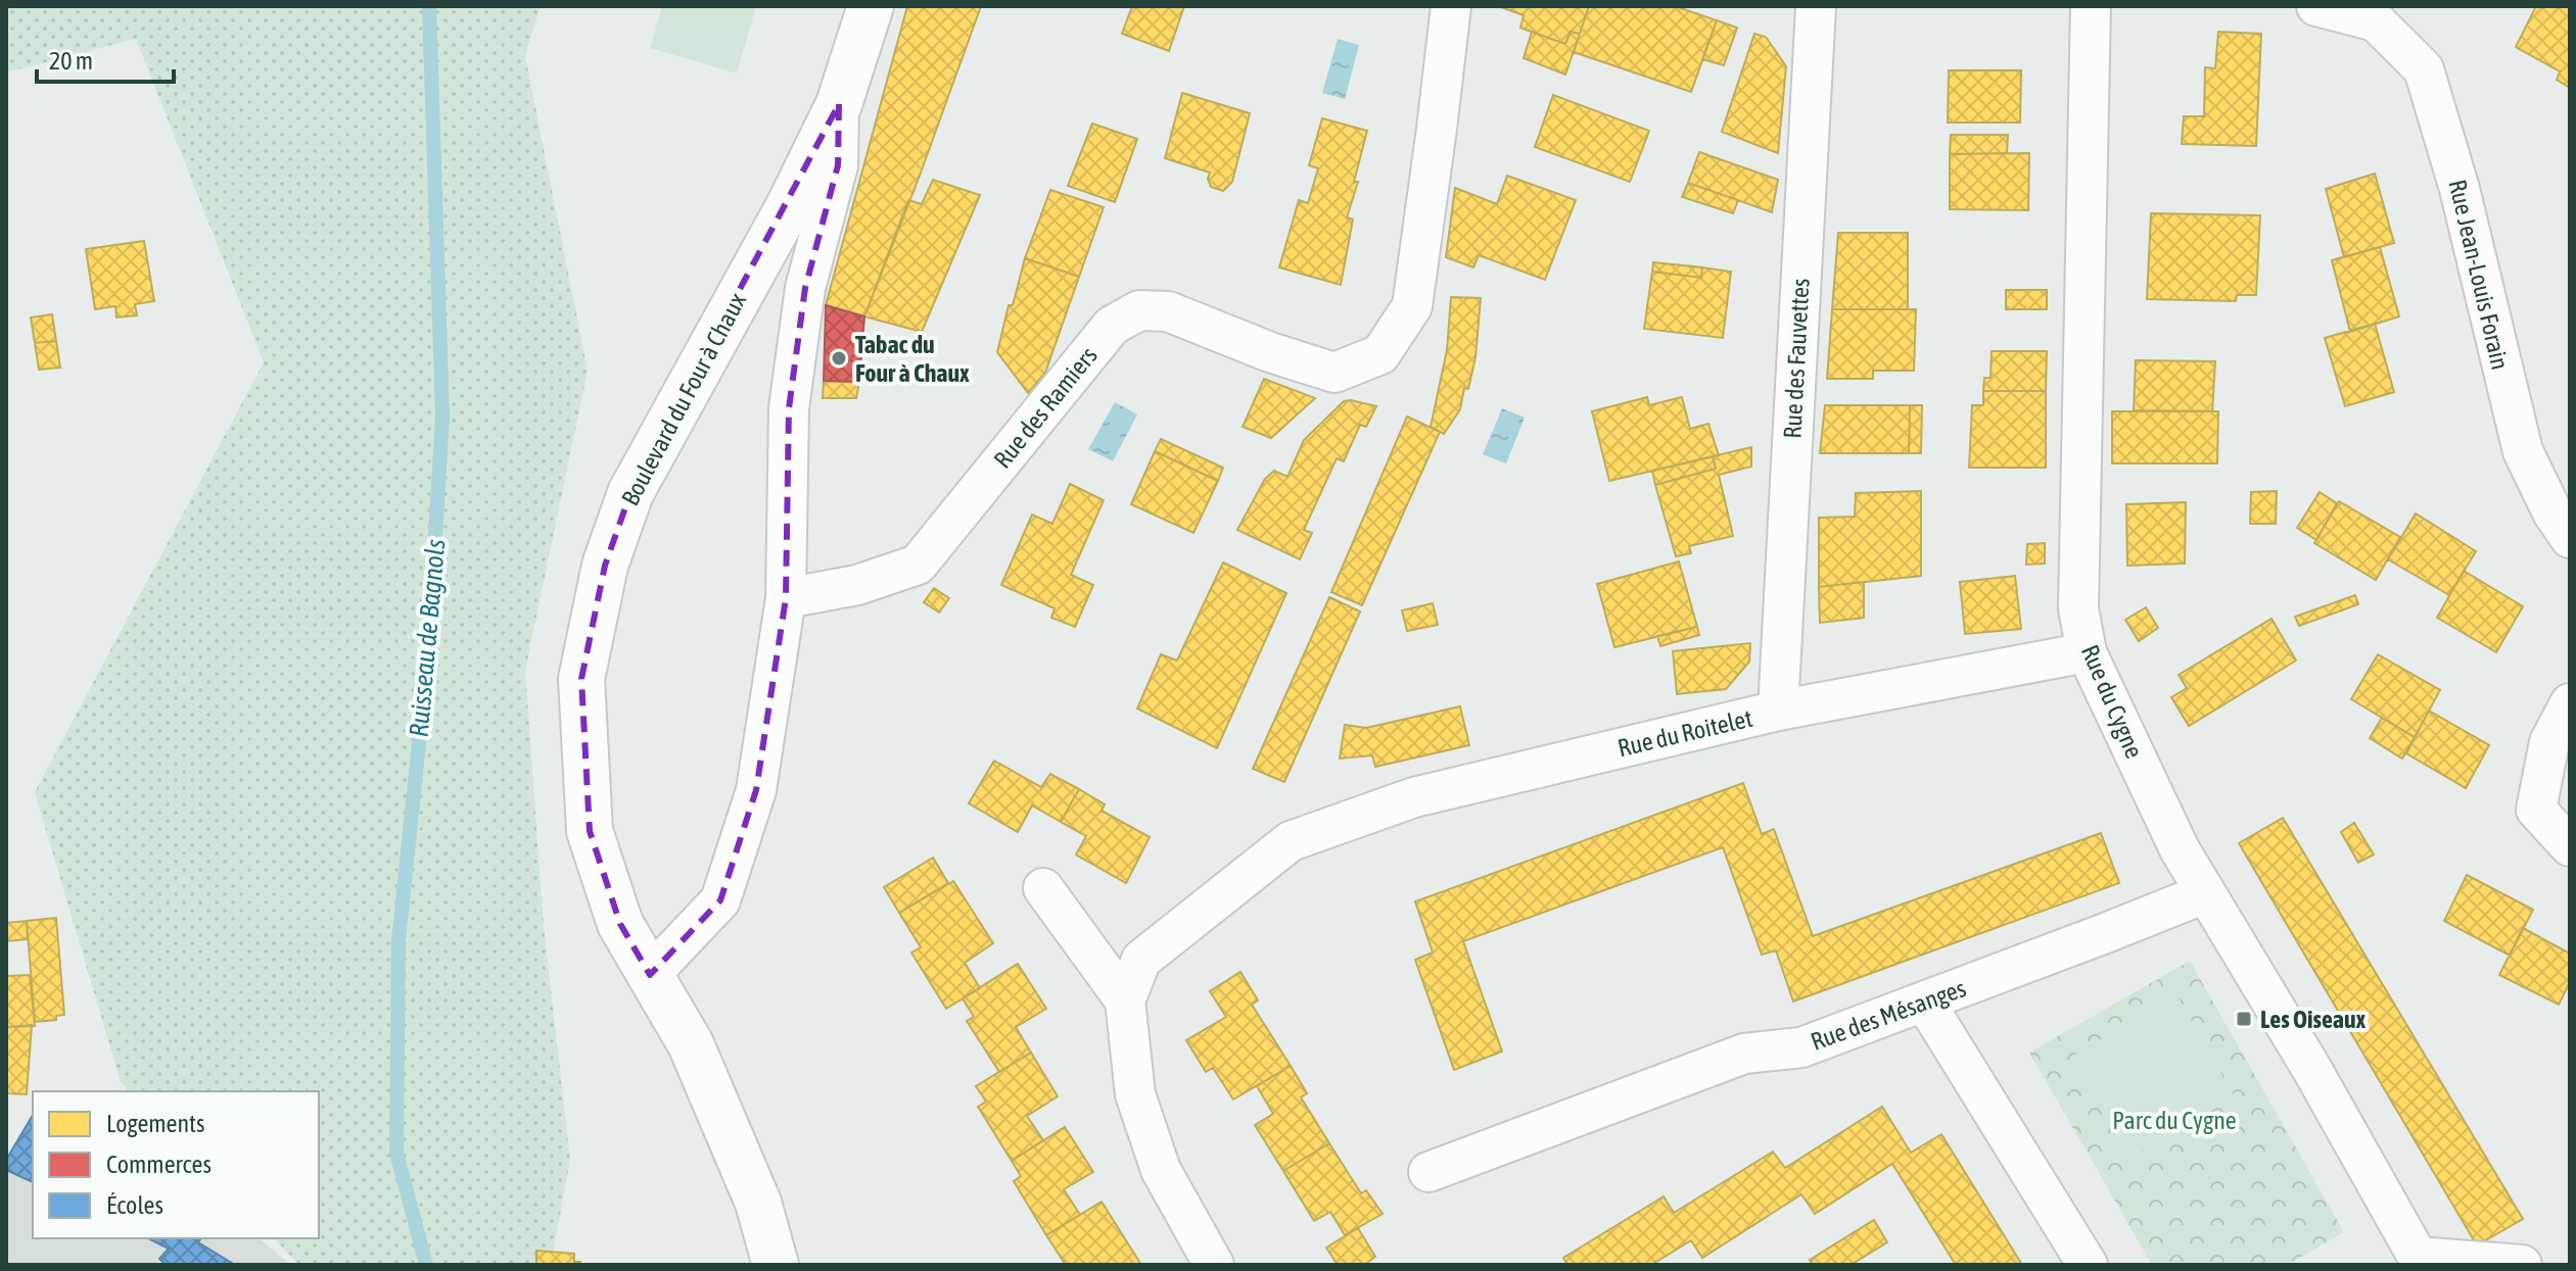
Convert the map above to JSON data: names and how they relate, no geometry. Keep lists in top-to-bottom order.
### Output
{
  "streets": {
    "street": [
      "Rue Jean-Louis Forain",
      "Rue des Fauvettes",
      "Boulevard du Four à Chaux",
      "Rue des Ramiers",
      "Rue du Cygne",
      "Rue du Roitelet",
      "Rue des Mésanges"
    ]
  },
  "crossings": [
    ["Rue des Fauvettes", "Rue du Roitelet"],
    ["Rue du Cygne", "Rue du Roitelet"],
    ["Rue du Cygne", "Rue des Mésanges"]
  ],
  "water": ["Ruisseau de Bagnols"],
  "parks": ["Parc du Cygne"],
  "places": {
    "other": ["Tabac du Four à Chaux"],
    "transit": ["Les Oiseaux"]
  },
  "legend": ["Logements", "Commerces", "Écoles"],
  "scale_bar": "20 m"
}
